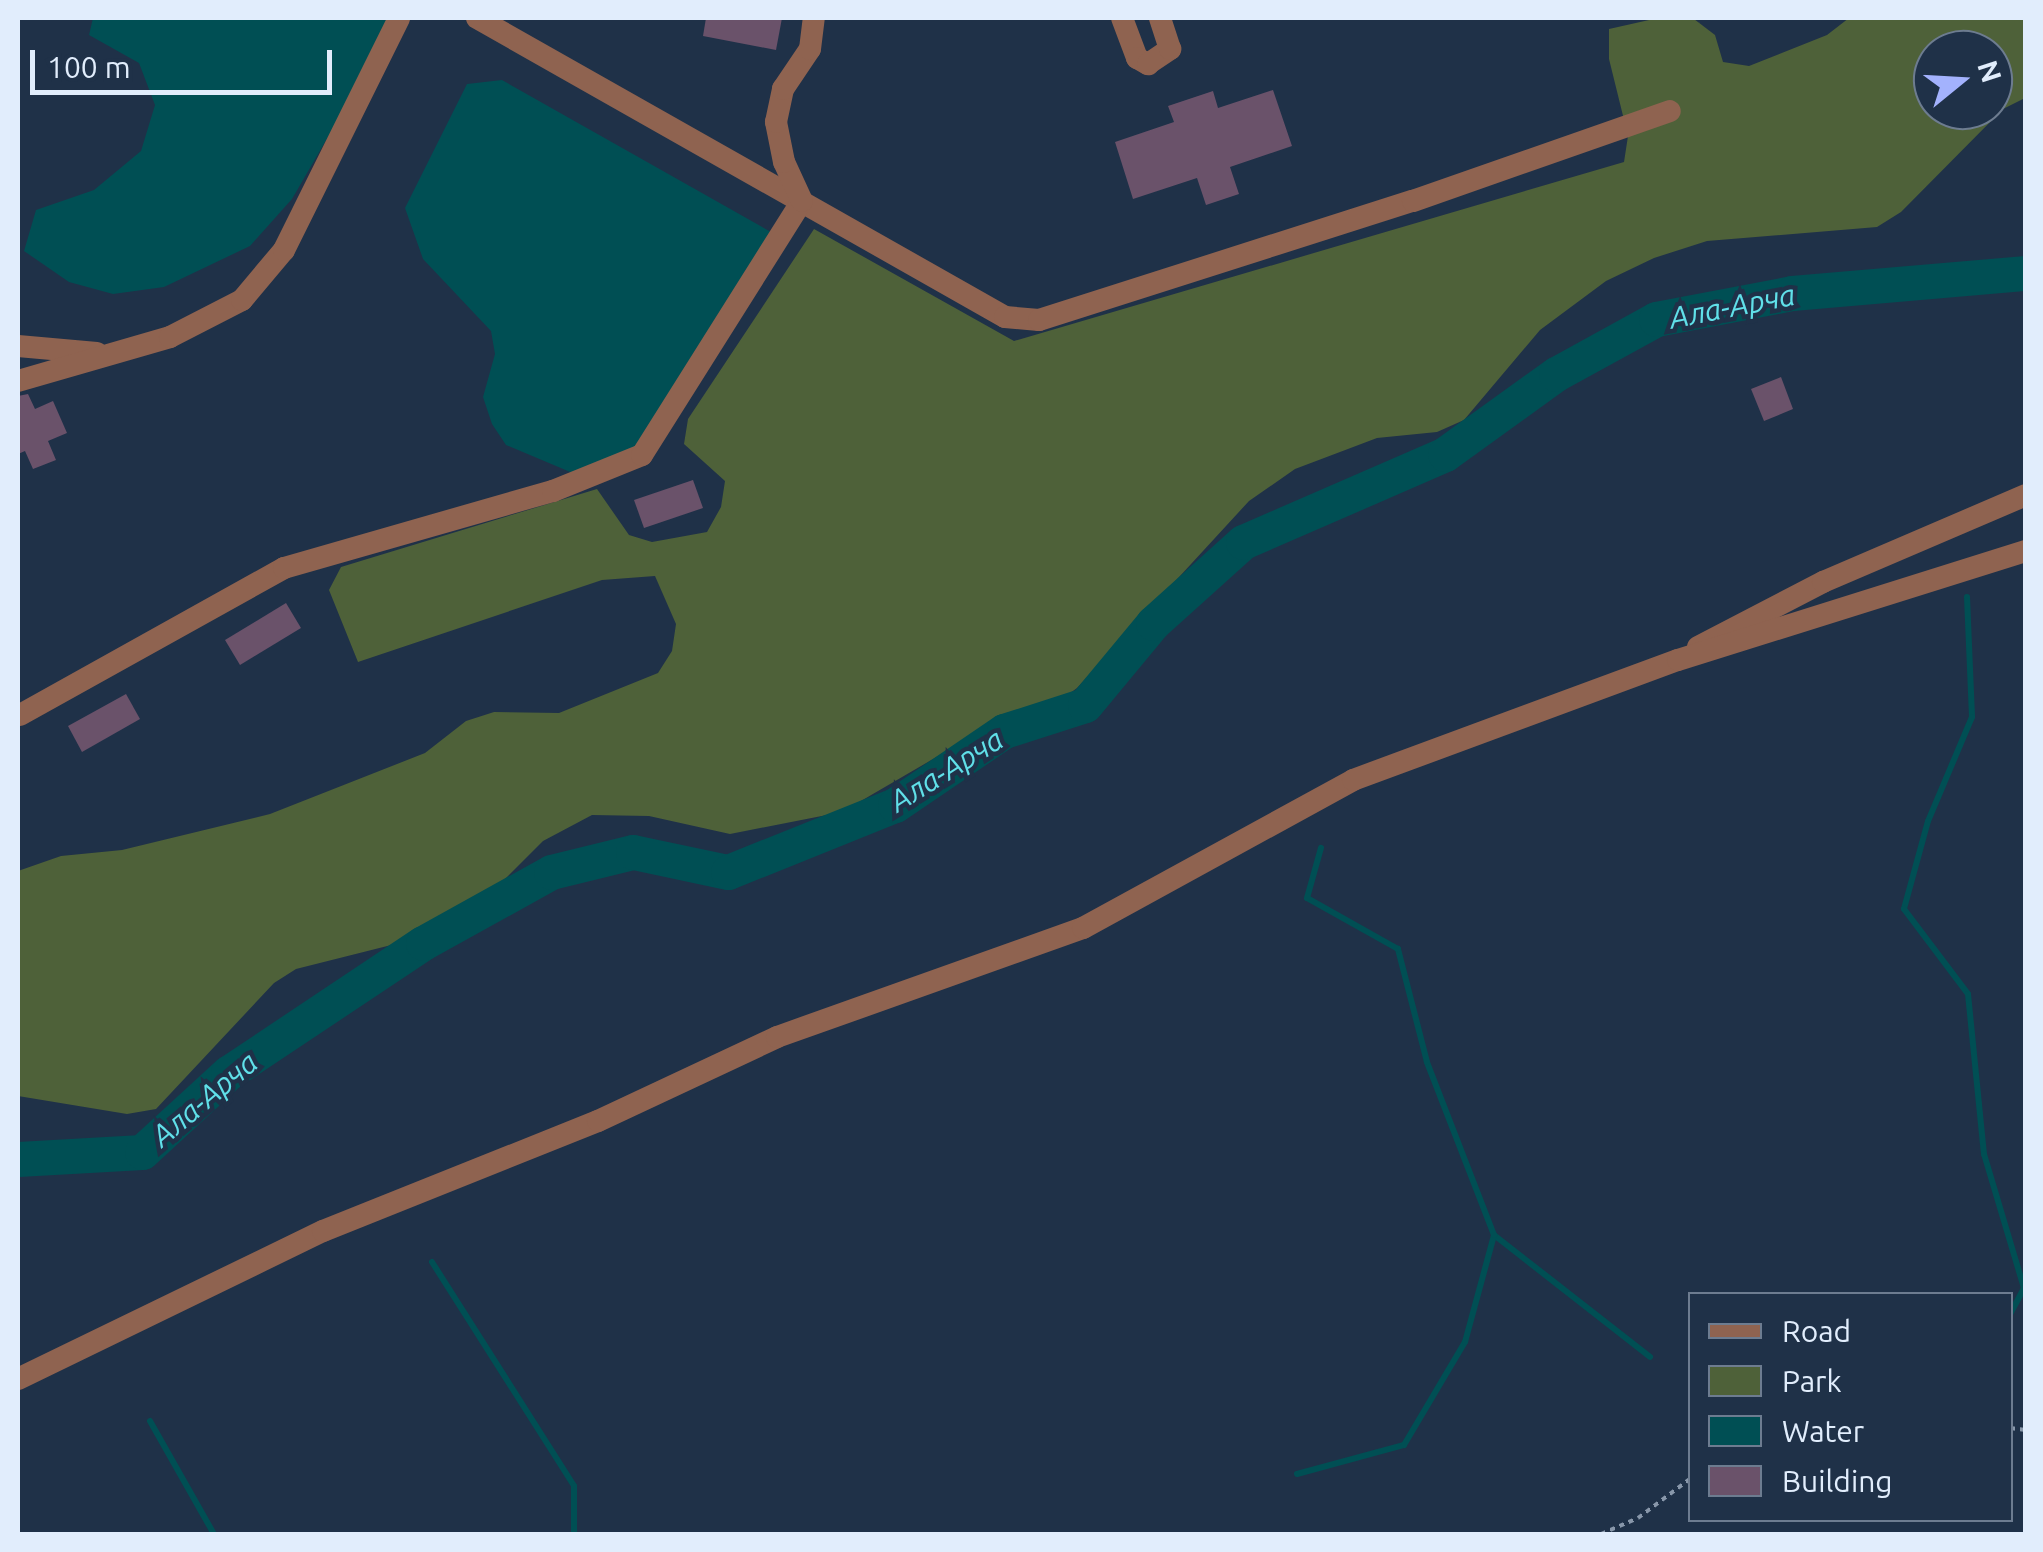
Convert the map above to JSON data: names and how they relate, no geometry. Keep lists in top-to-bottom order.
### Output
{
  "water": ["Ала-Арча"],
  "legend": [
    "Road",
    "Park",
    "Water",
    "Building"
  ],
  "scale_bar": "100 m",
  "north": "right"
}
